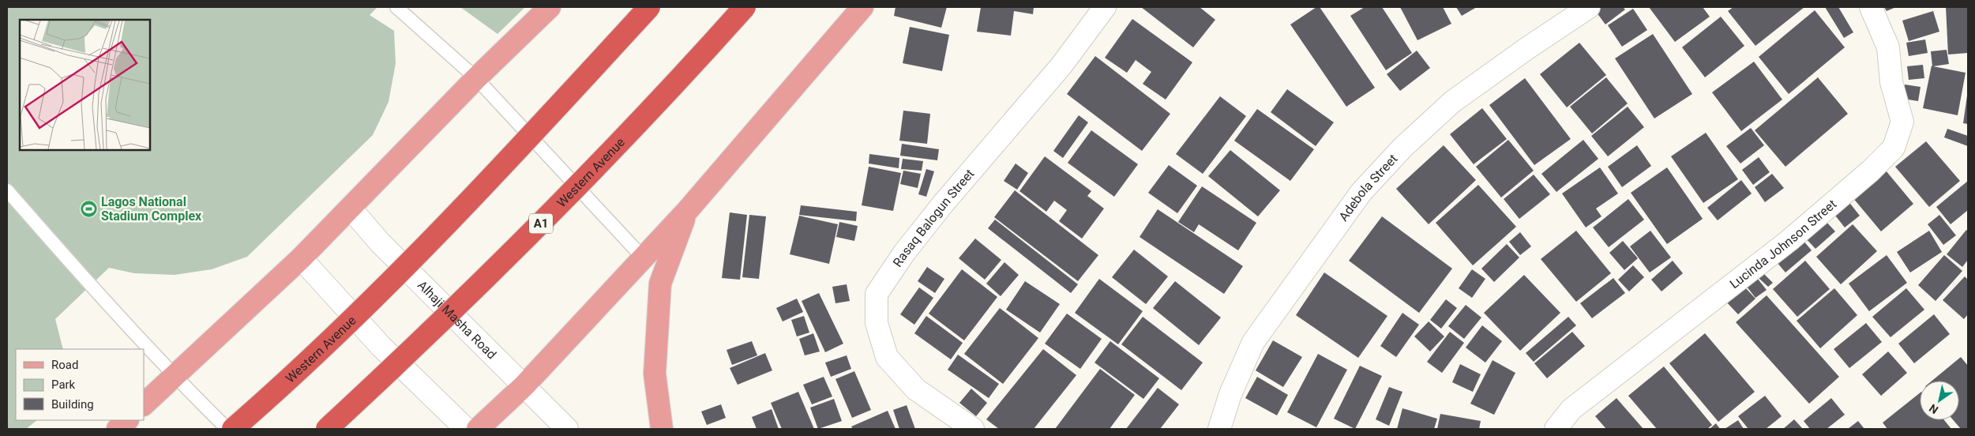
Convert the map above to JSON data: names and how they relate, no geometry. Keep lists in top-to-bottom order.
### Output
{
  "streets": {
    "highway": ["Western Avenue", "A1"],
    "street": [
      "Adebola Street",
      "Rasaq Balogun Street",
      "Lucinda Johnson Street",
      "Alhaji Masha Road"
    ]
  },
  "places": {
    "sports": ["Lagos National Stadium Complex"]
  },
  "legend": ["Road", "Park", "Building"],
  "north": "bottom left"
}
